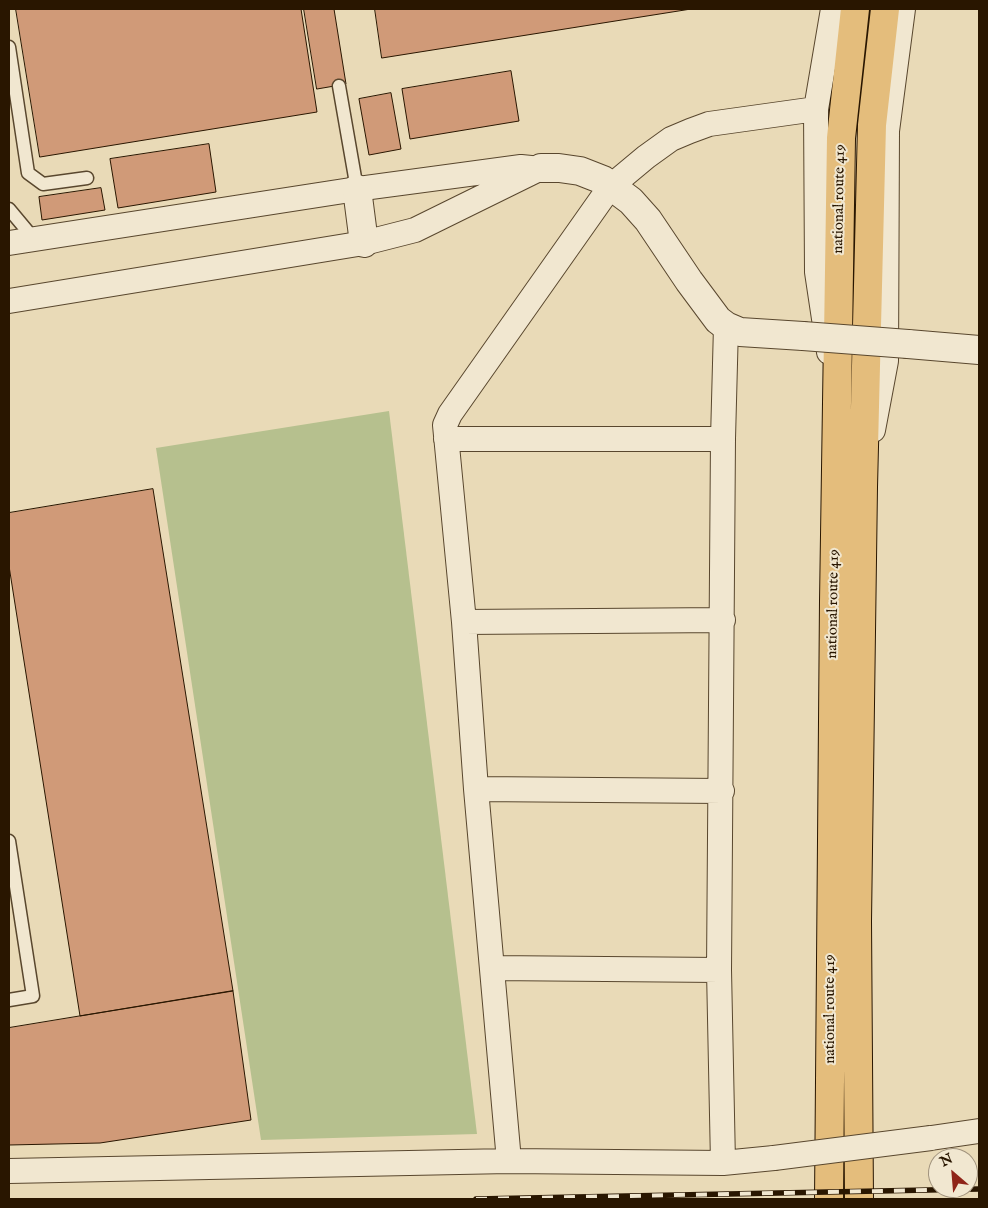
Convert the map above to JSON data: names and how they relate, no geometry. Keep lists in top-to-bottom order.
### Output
{
  "streets": {
    "highway": ["national route 419"]
  },
  "north": "top left"
}
